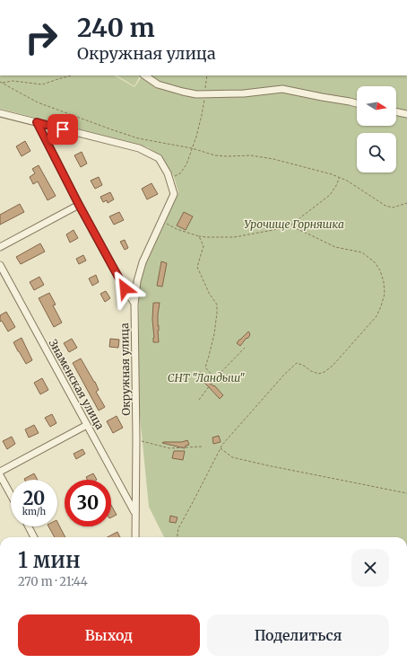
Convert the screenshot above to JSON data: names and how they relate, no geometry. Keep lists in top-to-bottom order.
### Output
{
  "streets": {
    "street": ["Окружная улица", "Знаменская улица"]
  },
  "crossings": [
    ["Окружная улица", "Знаменская улица"]
  ],
  "parks": ["Урочище Горняшка", "СНТ \"Ландыш\""],
  "north": "right",
  "page": {
    "turn": ["240 m", "Окружная улица"],
    "speed": "20 km/h",
    "limit": "30",
    "heading": ["1 мин", "270 m · 21:44"],
    "buttons": ["Выход", "Поделиться"]
  }
}
